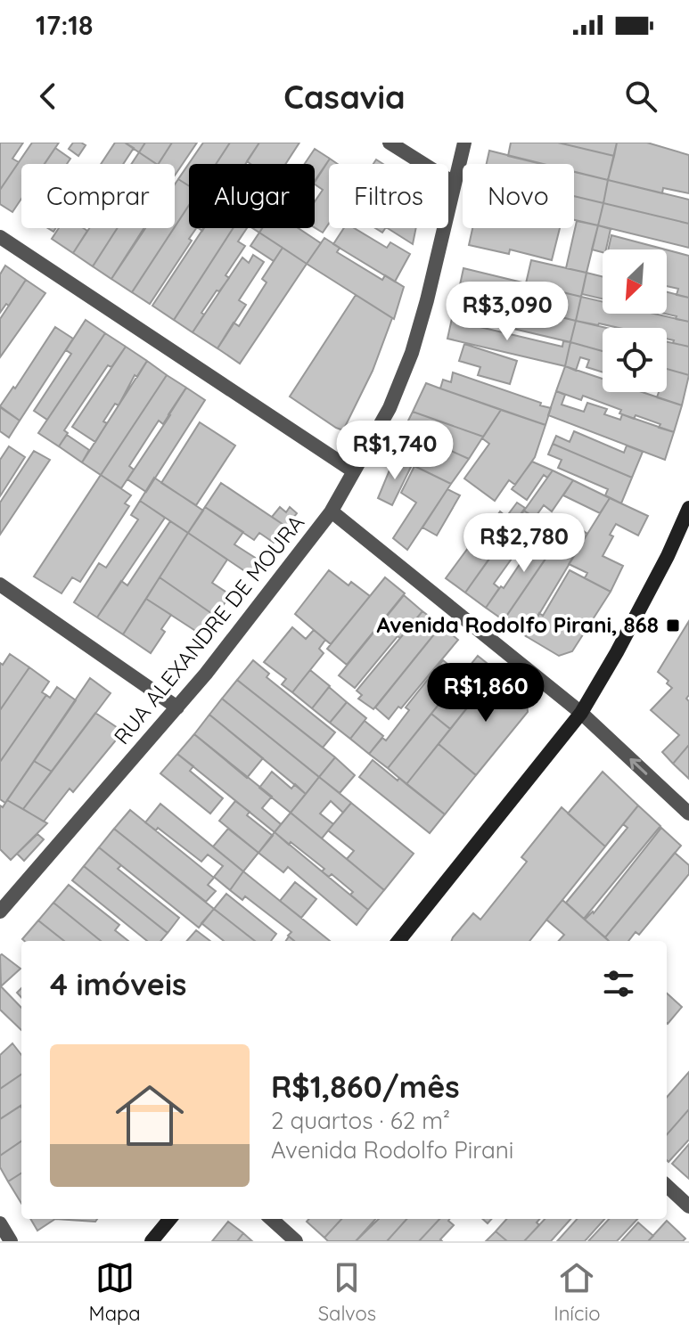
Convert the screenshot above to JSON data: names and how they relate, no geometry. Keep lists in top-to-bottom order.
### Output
{
  "streets": {
    "street": ["RUA ALEXANDRE DE MOURA"]
  },
  "places": {
    "transit": ["Avenida Rodolfo Pirani, 868"]
  },
  "north": "bottom left",
  "page": {
    "status": "17:18",
    "header": "Casavia",
    "chip": [
      "Comprar",
      "Alugar",
      "Filtros",
      "Novo"
    ],
    "price": [
      "R$3,090",
      "R$1,740",
      "R$2,780",
      "R$1,860"
    ],
    "heading": "4 imóveis",
    "list": [
      {
        "name": "R$1,860/mês",
        "note": "2 quartos · 62 m² · Avenida Rodolfo Pirani"
      }
    ],
    "tabs": ["Mapa", "Salvos", "Início"]
  }
}
